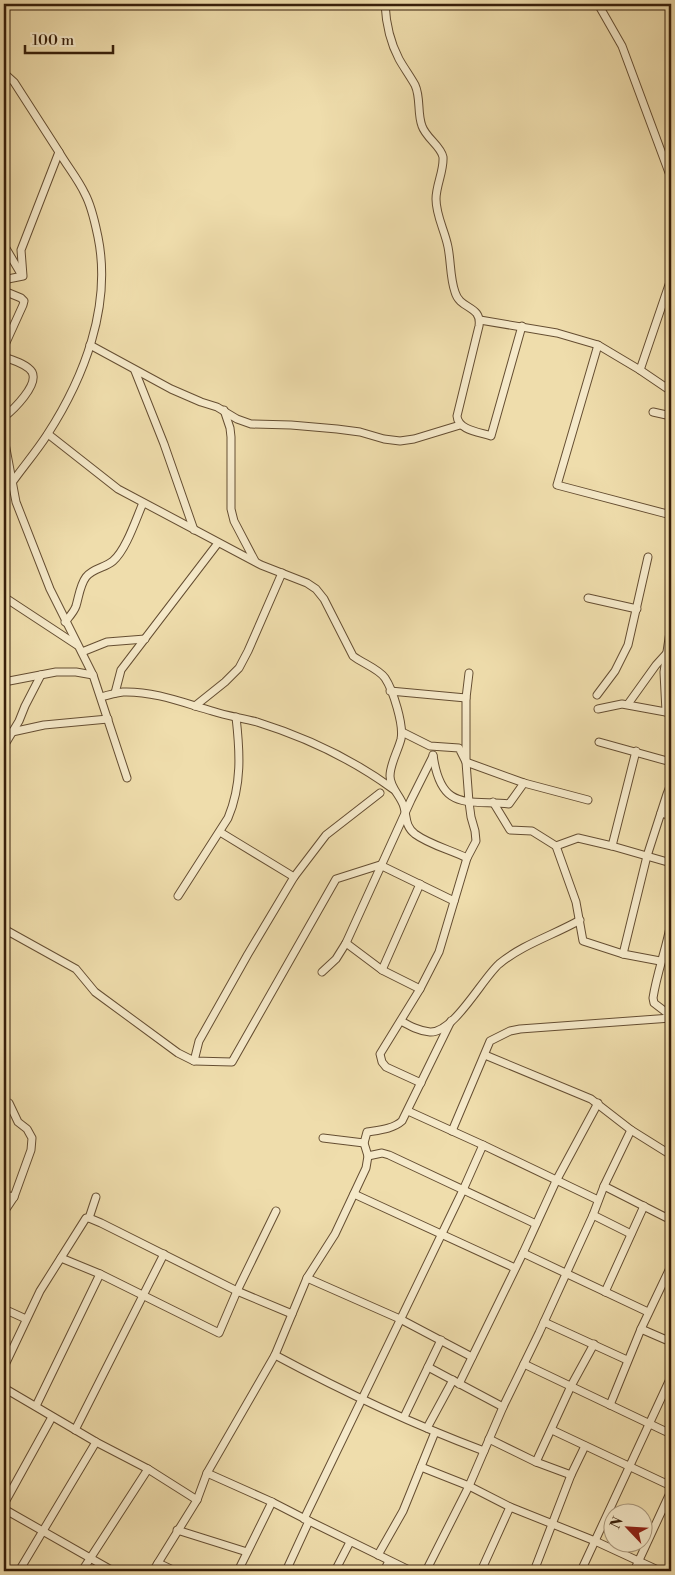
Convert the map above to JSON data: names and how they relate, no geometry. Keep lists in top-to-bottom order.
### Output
{
  "scale_bar": "100 m",
  "north": "top left"
}
